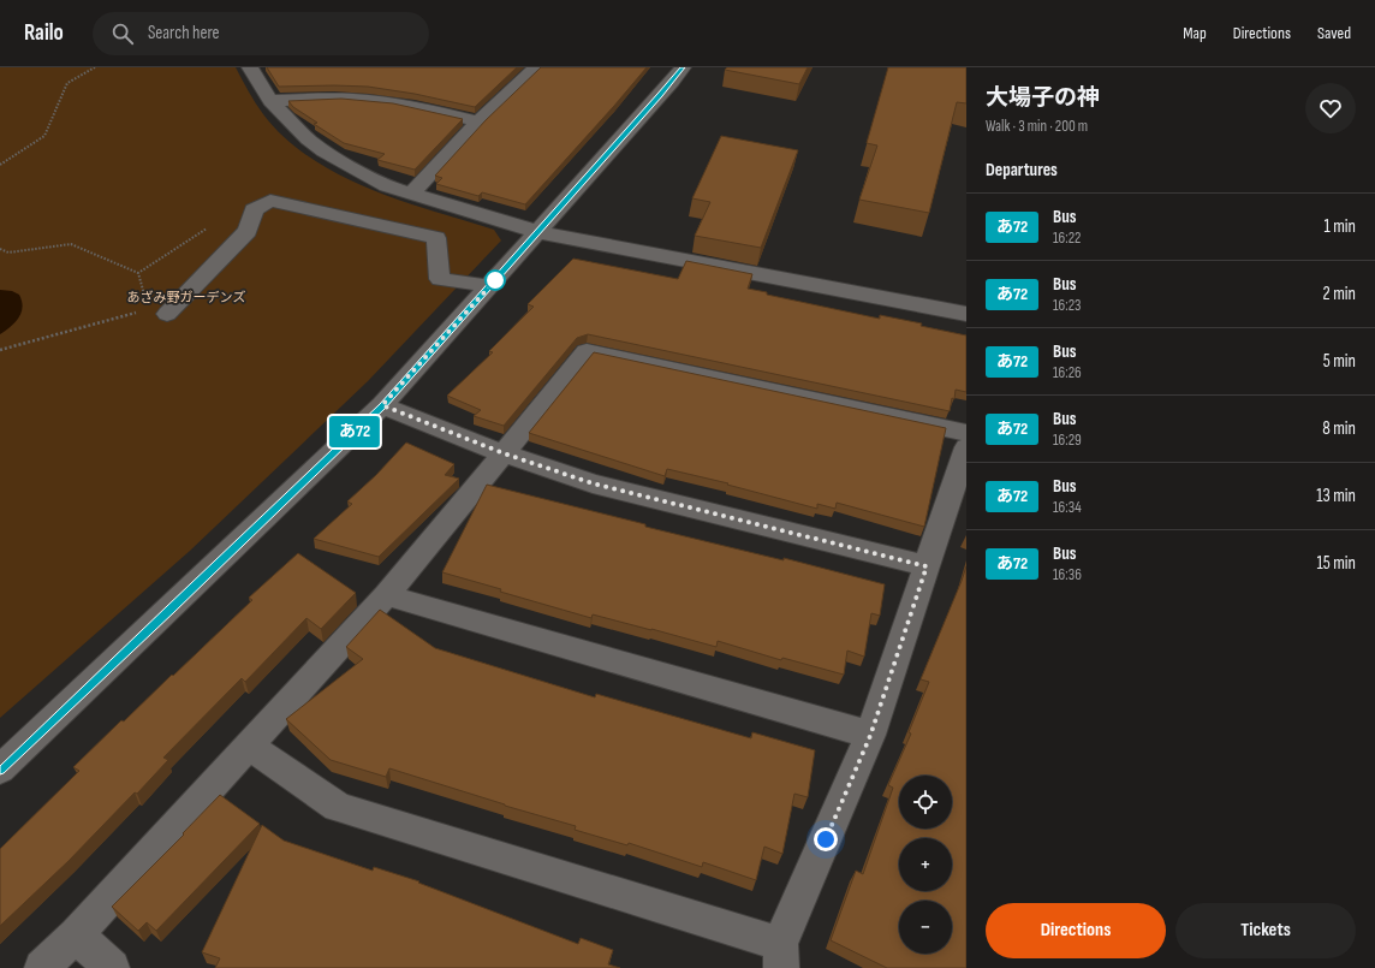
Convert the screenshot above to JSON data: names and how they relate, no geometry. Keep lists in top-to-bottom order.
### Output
{
  "parks": ["あざみ野ガーデンズ"],
  "lines": ["bus line あ72"],
  "page": {
    "header": "Railo",
    "search": "Search here",
    "nav": ["Map", "Directions", "Saved"],
    "on_map": "あ72",
    "heading": [
      ["大場子の神", "Walk · 3 min · 200 m"],
      "Departures"
    ],
    "list": [
      {
        "mark": "あ72",
        "name": "Bus",
        "note": "16:22",
        "value": "1 min"
      },
      {
        "mark": "あ72",
        "name": "Bus",
        "note": "16:23",
        "value": "2 min"
      },
      {
        "mark": "あ72",
        "name": "Bus",
        "note": "16:26",
        "value": "5 min"
      },
      {
        "mark": "あ72",
        "name": "Bus",
        "note": "16:29",
        "value": "8 min"
      },
      {
        "mark": "あ72",
        "name": "Bus",
        "note": "16:34",
        "value": "13 min"
      },
      {
        "mark": "あ72",
        "name": "Bus",
        "note": "16:36",
        "value": "15 min"
      }
    ],
    "map_buttons": ["+", "−"],
    "buttons": ["Directions", "Tickets"]
  }
}
